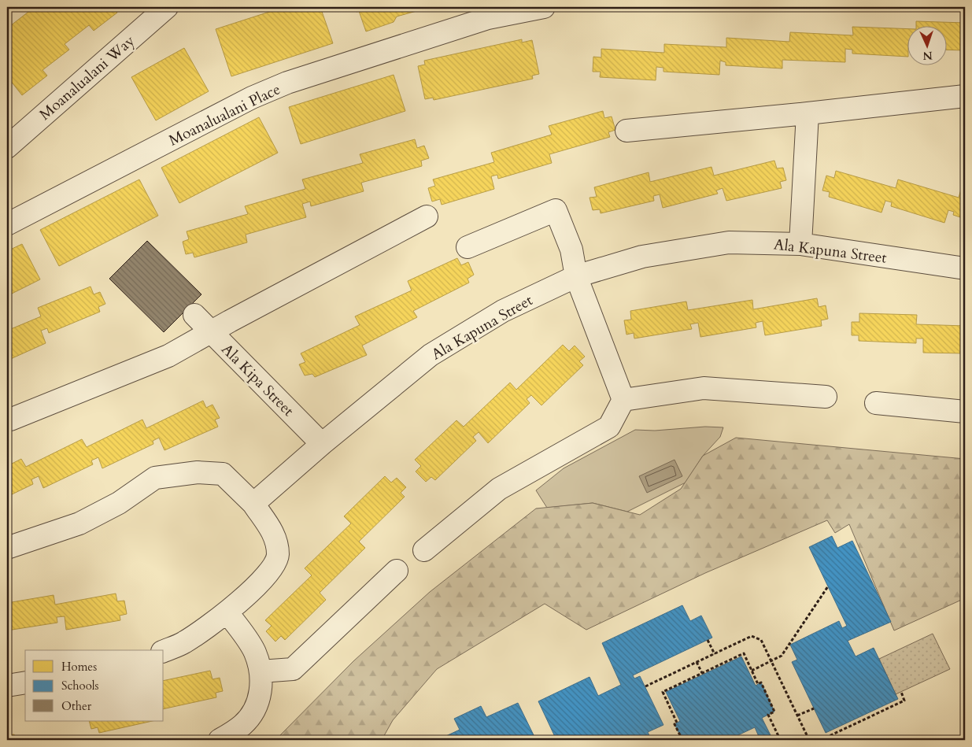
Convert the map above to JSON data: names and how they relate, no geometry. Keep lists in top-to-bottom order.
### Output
{
  "streets": {
    "street": [
      "Moanalualani Way",
      "Moanalualani Place",
      "Ala Kapuna Street",
      "Ala Kipa Street"
    ]
  },
  "crossings": [
    ["Ala Kapuna Street", "Ala Kipa Street"]
  ],
  "legend": ["Homes", "Schools", "Other"],
  "north": "bottom"
}
